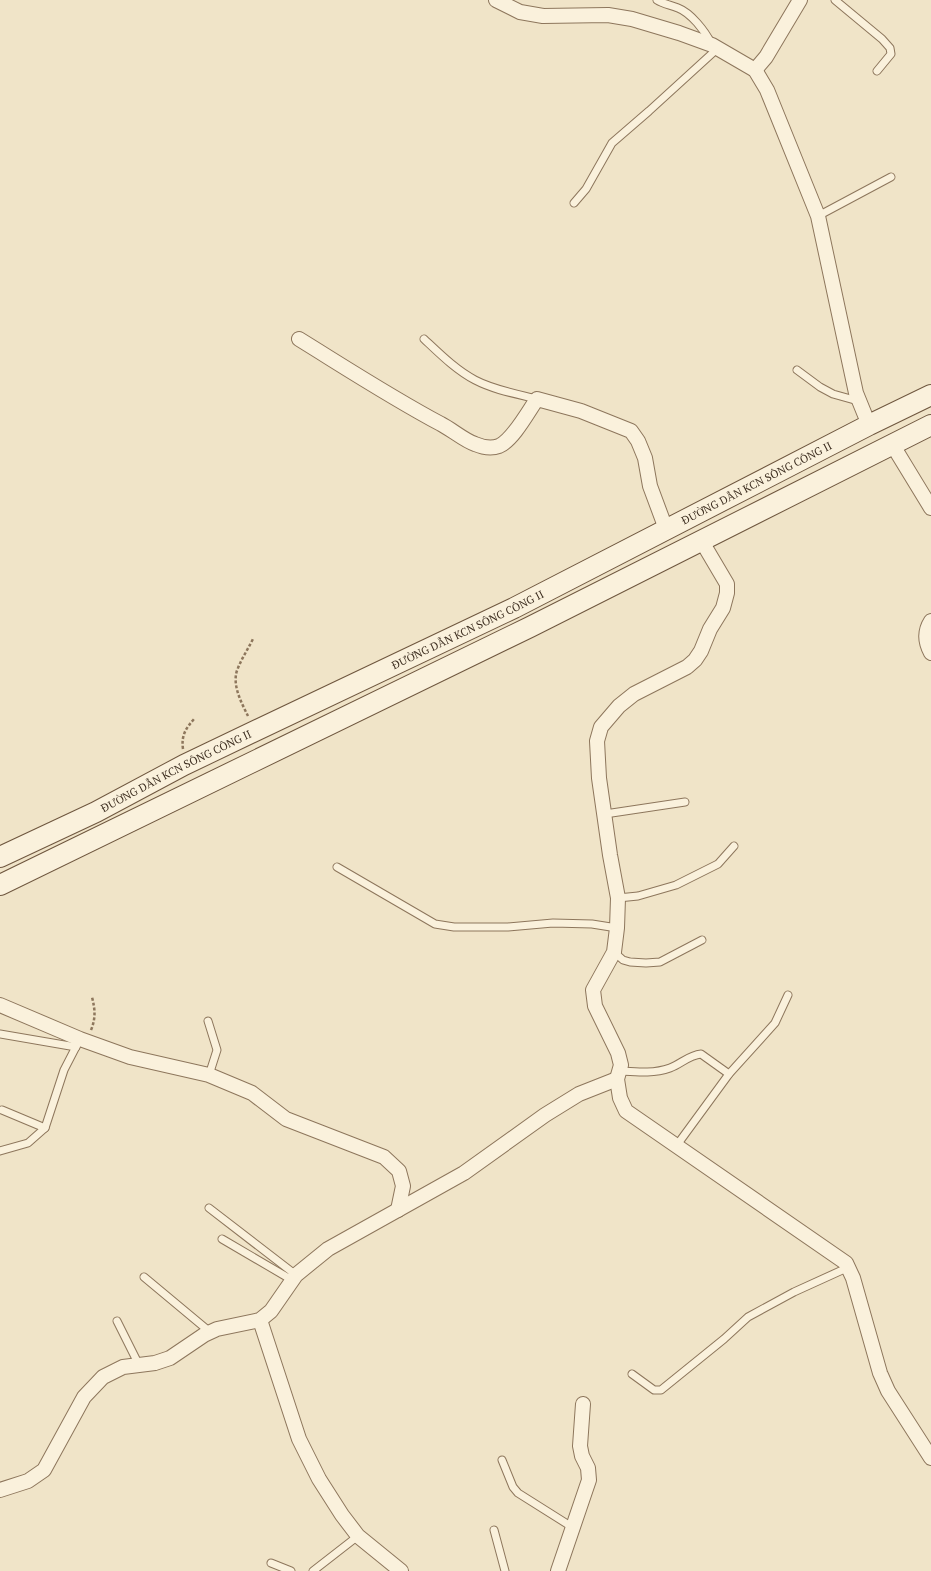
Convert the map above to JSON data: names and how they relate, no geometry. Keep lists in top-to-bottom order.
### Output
{
  "streets": {
    "street": ["ĐƯỜNG DẪN KCN SÔNG CÔNG II"]
  }
}
